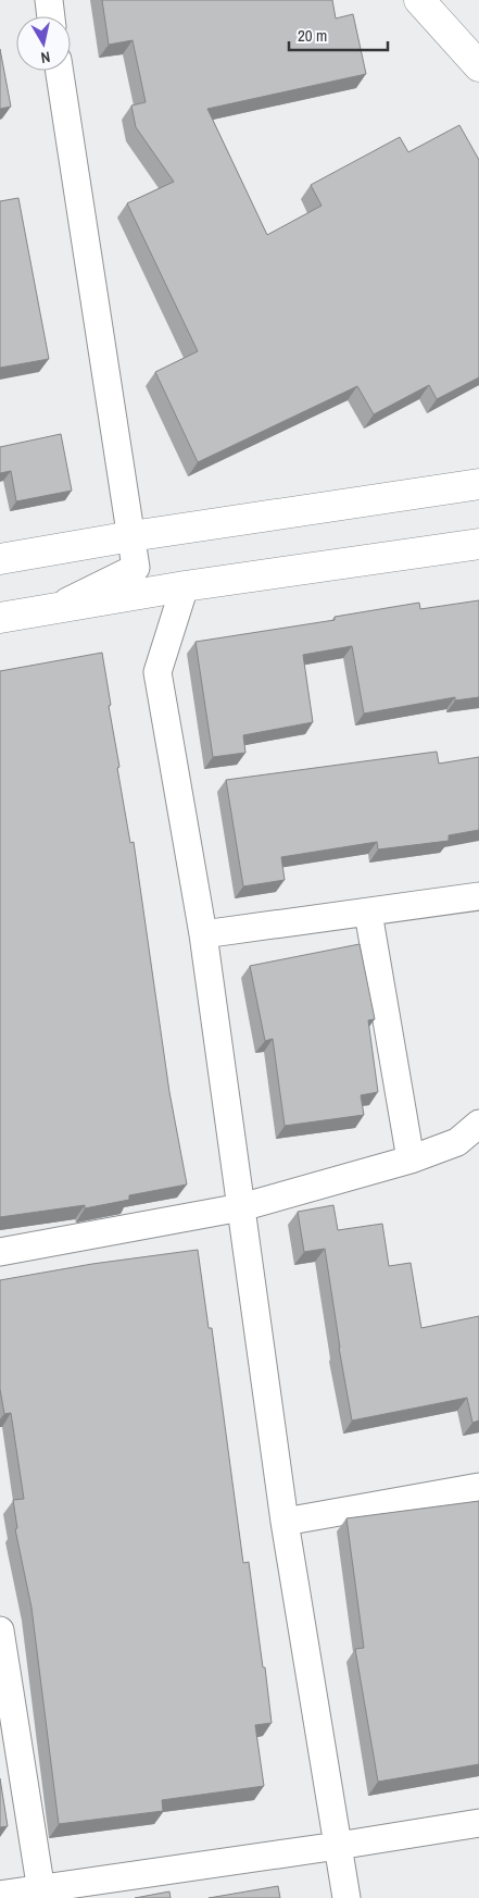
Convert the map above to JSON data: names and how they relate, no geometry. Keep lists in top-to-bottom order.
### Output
{
  "scale_bar": "20 m",
  "north": "bottom"
}
